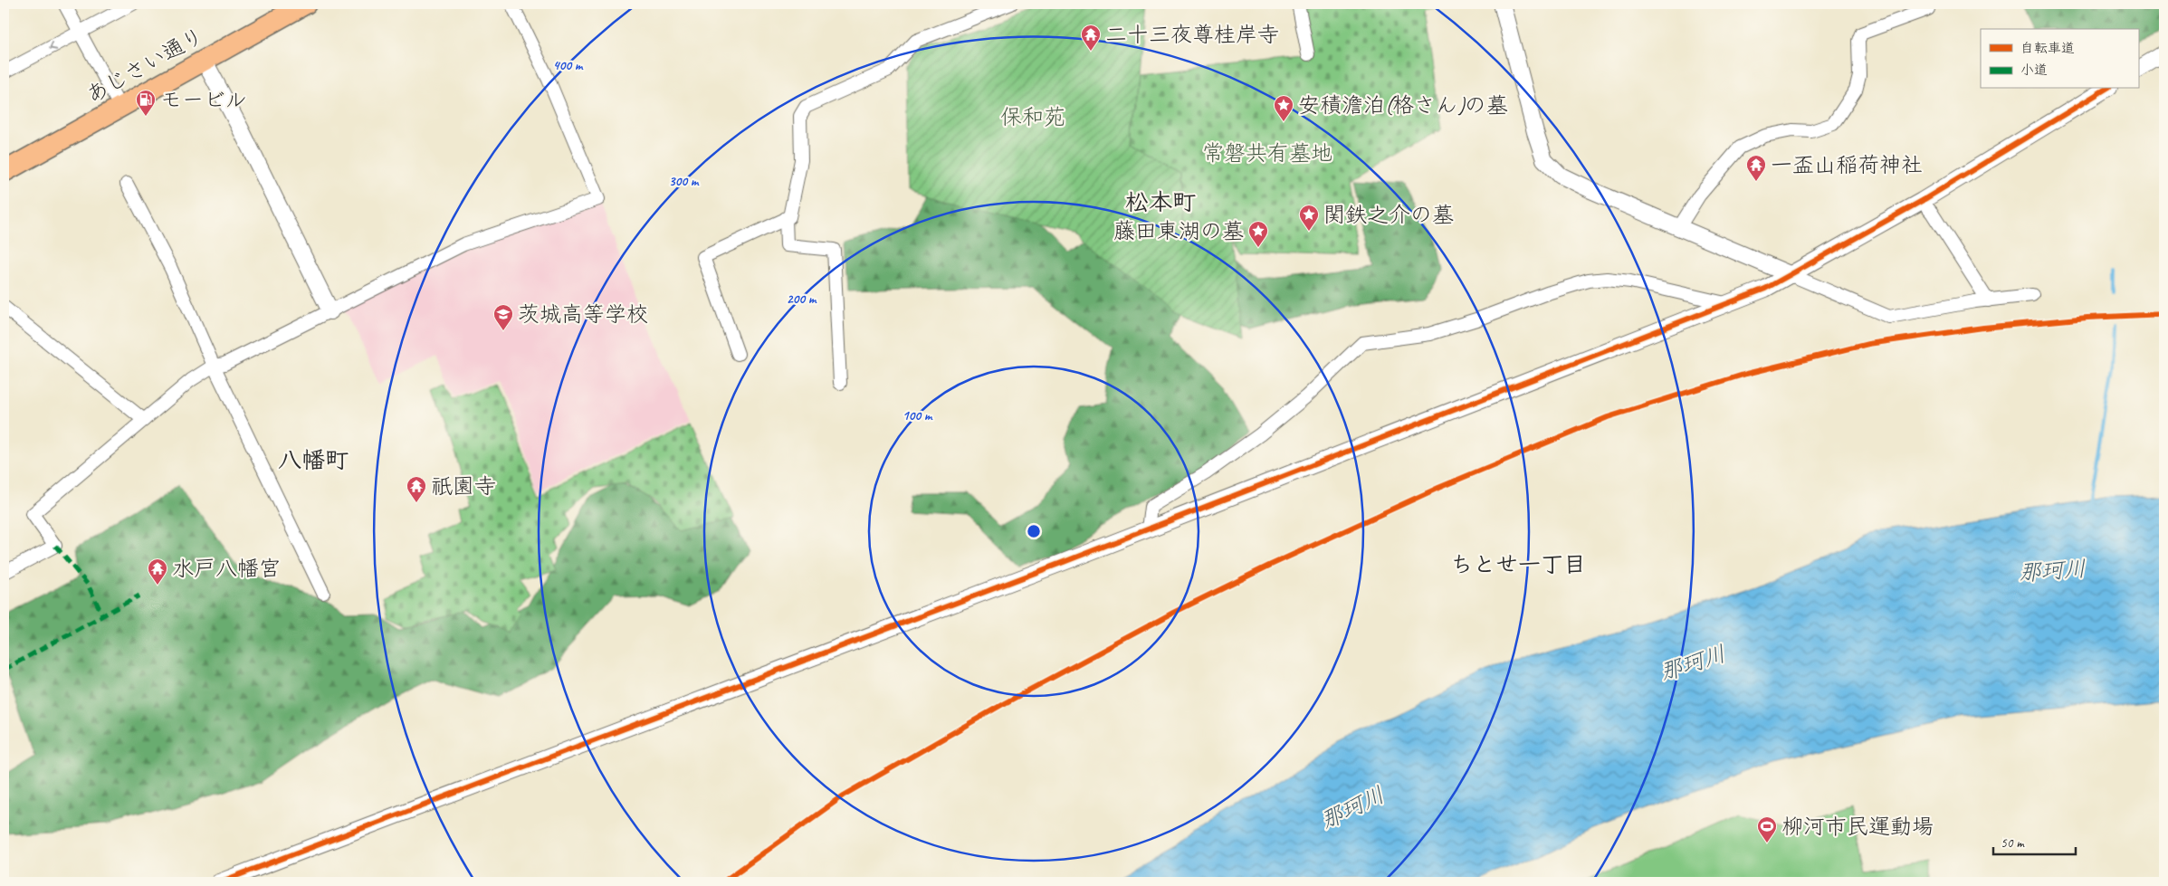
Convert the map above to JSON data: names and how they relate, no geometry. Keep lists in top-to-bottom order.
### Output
{
  "streets": {
    "highway": ["あじさい通り"]
  },
  "districts": ["松本町", "八幡町", "ちとせ一丁目"],
  "water": ["那珂川"],
  "parks": ["保和苑", "常磐共有墓地"],
  "places": {
    "temple": [
      "二十三夜尊桂岸寺",
      "一盃山稲荷神社",
      "祇園寺",
      "水戸八幡宮"
    ],
    "fuel station": ["モービル"],
    "place": ["安積澹泊(格さん)の墓", "関鉄之介の墓", "藤田東湖の墓"],
    "school or university": ["茨城高等学校"],
    "sports": ["柳河市民運動場"]
  },
  "legend": ["自転車道", "小道"],
  "scale_bar": "50 m",
  "rings": [
    "400 m",
    "300 m",
    "200 m",
    "100 m"
  ]
}
